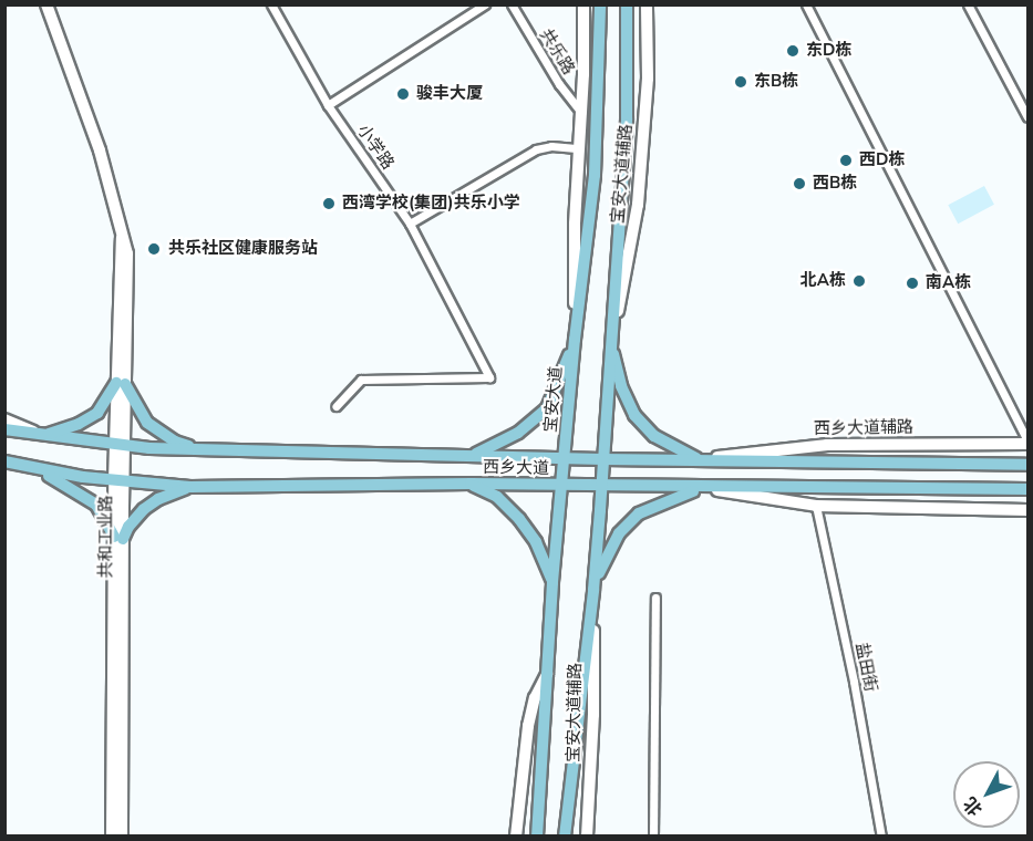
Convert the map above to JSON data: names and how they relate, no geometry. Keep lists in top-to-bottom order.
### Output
{
  "streets": {
    "main road": ["宝安大道", "西乡大道"],
    "street": [
      "共乐路",
      "小学路",
      "宝安大道辅路",
      "西乡大道辅路",
      "共和工业路",
      "盐田街"
    ]
  },
  "crossings": [
    ["宝安大道辅路", "宝安大道"],
    ["宝安大道", "西乡大道"],
    ["西乡大道辅路", "西乡大道"],
    ["西乡大道", "共和工业路"]
  ],
  "places": [
    "东D栋",
    "东B栋",
    "骏丰大厦",
    "西D栋",
    "西B栋",
    "西湾学校(集团)共乐小学",
    "共乐社区健康服务站",
    "北A栋",
    "南A栋"
  ],
  "north": "bottom left"
}
